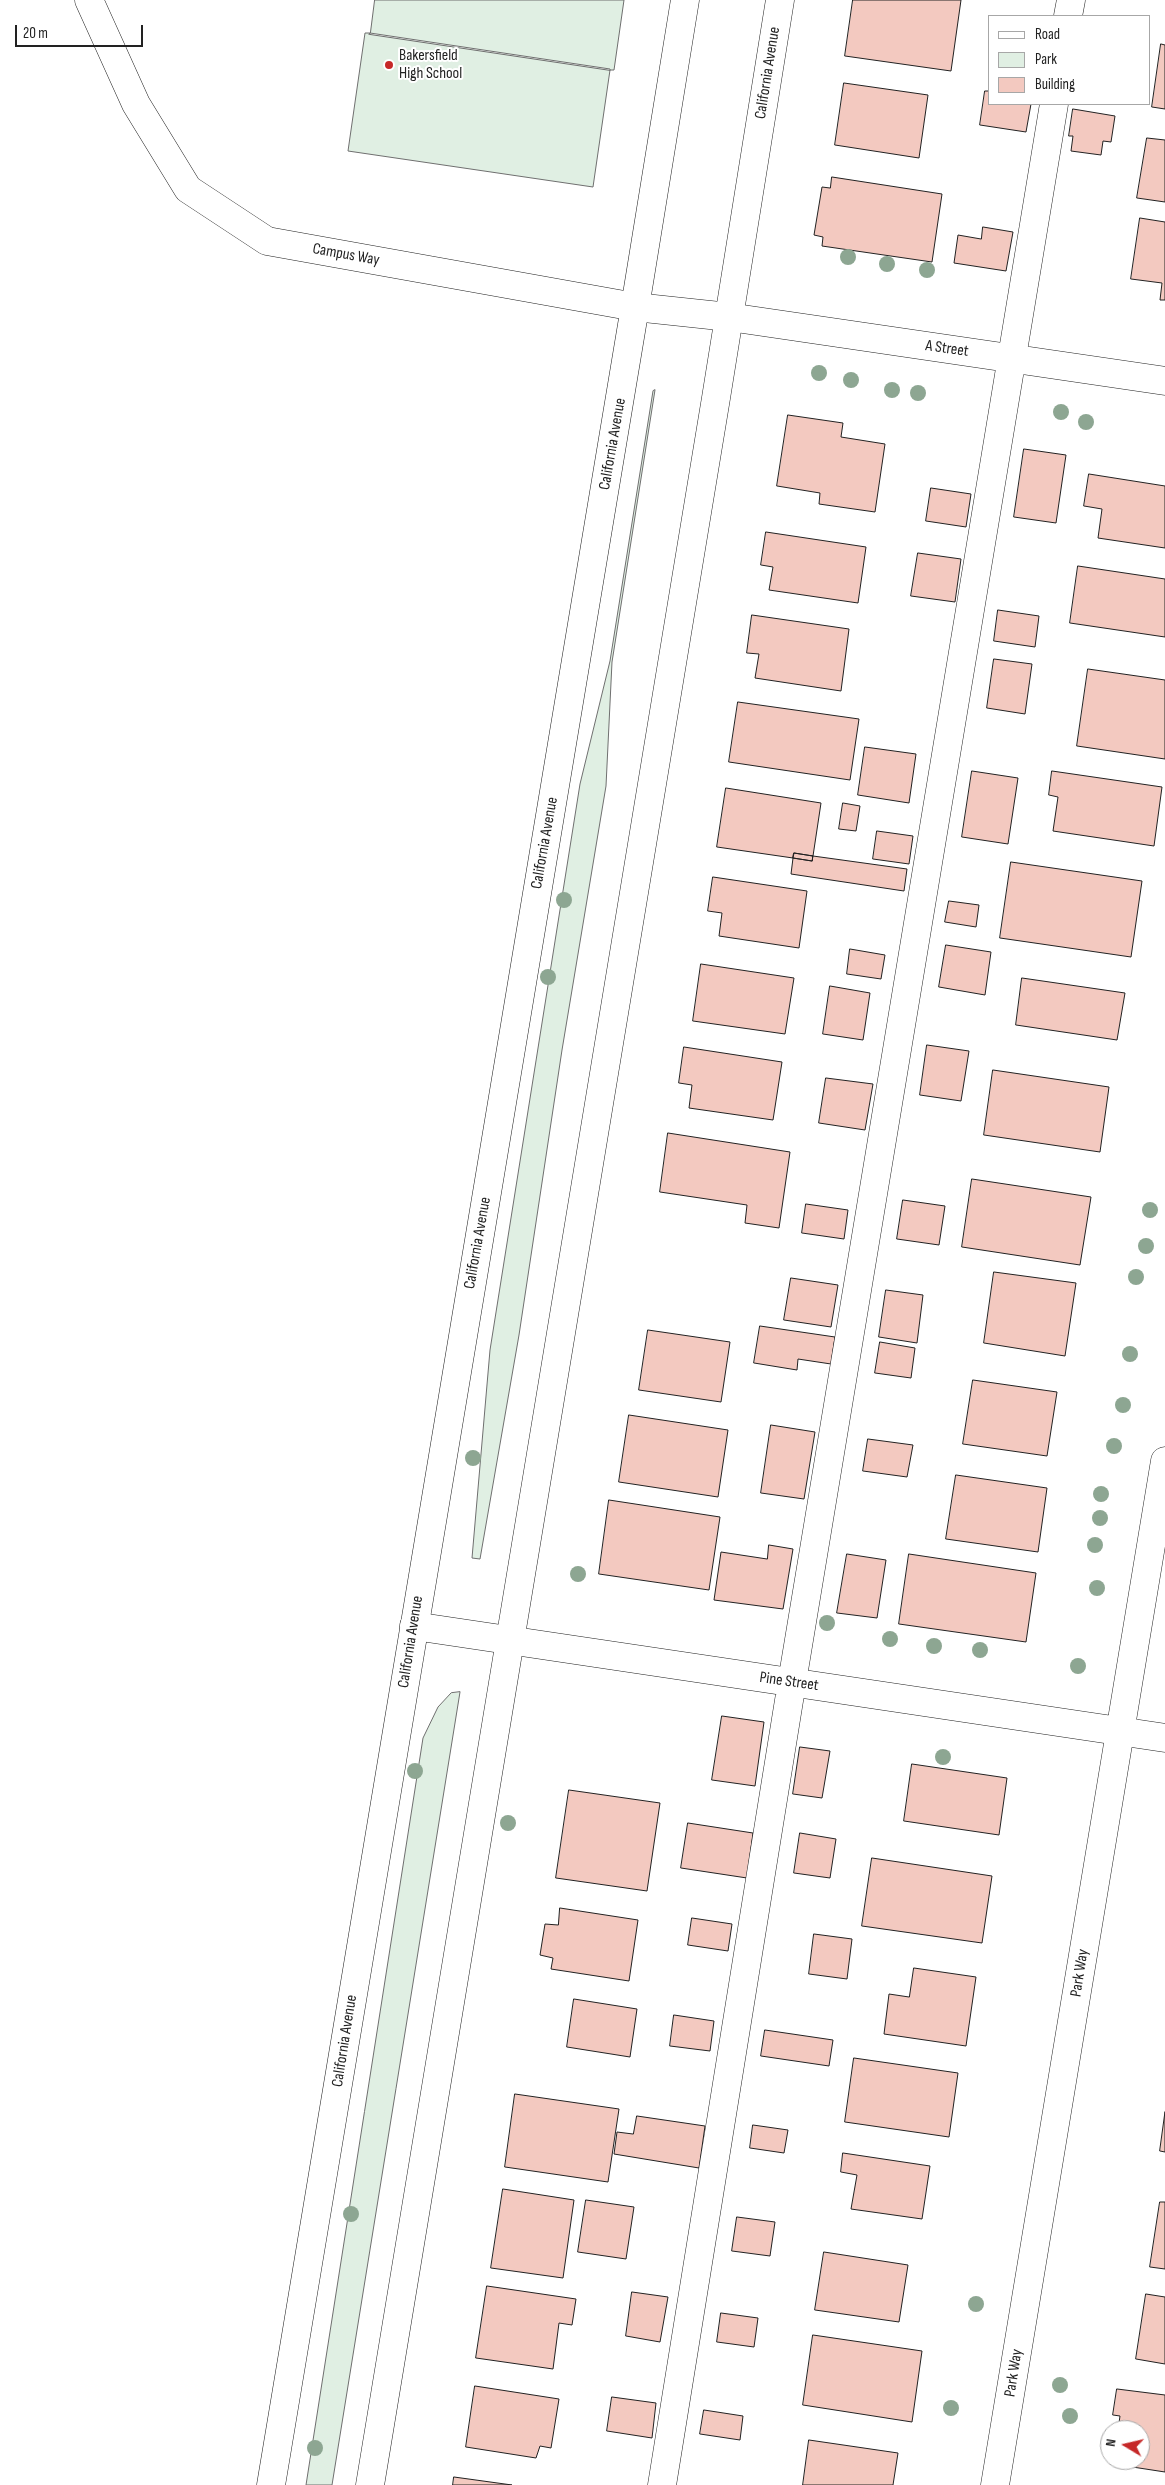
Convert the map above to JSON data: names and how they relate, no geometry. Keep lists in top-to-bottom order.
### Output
{
  "streets": {
    "main road": [
      "California Avenue",
      "Campus Way",
      "A Street",
      "Pine Street",
      "Park Way"
    ]
  },
  "crossings": [
    ["California Avenue", "Campus Way"],
    ["California Avenue", "A Street"],
    ["California Avenue", "Pine Street"],
    ["Campus Way", "A Street"],
    ["Pine Street", "Park Way"]
  ],
  "places": ["Bakersfield High School"],
  "legend": ["Road", "Park", "Building"],
  "scale_bar": "20 m",
  "north": "left"
}
